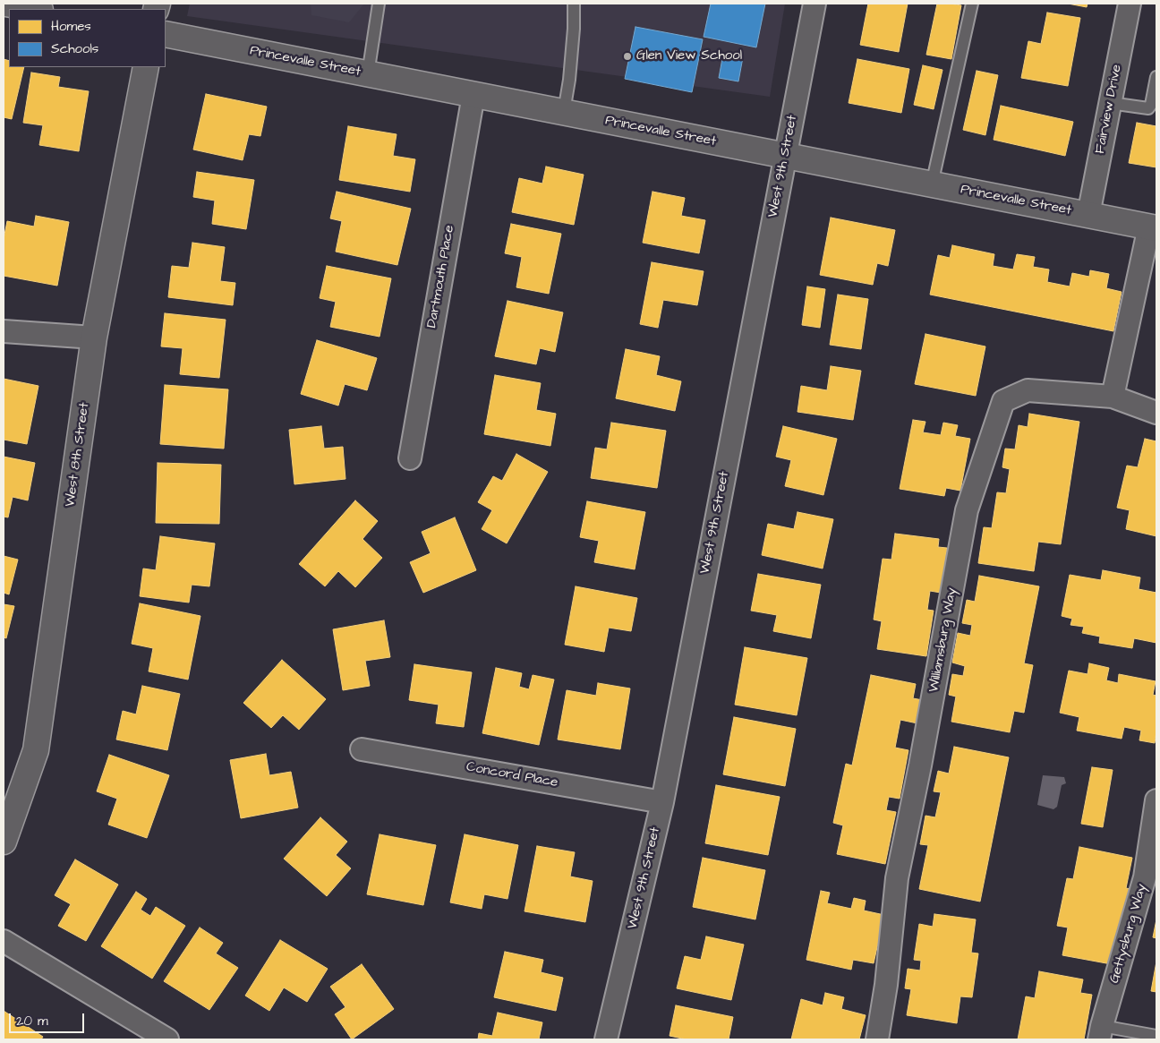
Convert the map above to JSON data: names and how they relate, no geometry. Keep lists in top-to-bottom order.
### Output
{
  "streets": {
    "street": [
      "Princevalle Street",
      "Fairview Drive",
      "West 9th Street",
      "Dartmouth Place",
      "West 8th Street",
      "Williamsburg Way",
      "Concord Place",
      "Gettysburg Way"
    ]
  },
  "crossings": [
    ["Princevalle Street", "Fairview Drive"],
    ["Princevalle Street", "West 9th Street"],
    ["Princevalle Street", "Dartmouth Place"],
    ["West 9th Street", "Concord Place"]
  ],
  "places": ["Glen View School"],
  "legend": ["Homes", "Schools"],
  "scale_bar": "20 m"
}
